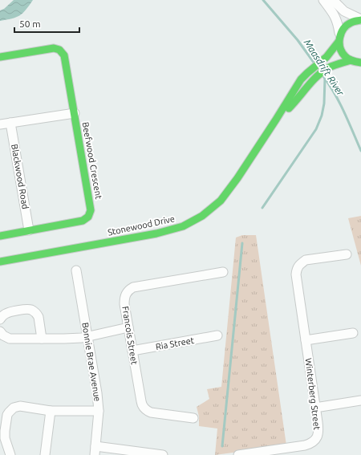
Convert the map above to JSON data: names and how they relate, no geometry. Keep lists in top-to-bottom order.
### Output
{
  "streets": {
    "street": [
      "Beefwood Crescent",
      "Blackwood Road",
      "Stonewood Drive",
      "Francois Street",
      "Ria Street",
      "Bonnie Brae Avenue",
      "Winterberg Street"
    ]
  },
  "crossings": [
    ["Beefwood Crescent", "Blackwood Road"],
    ["Francois Street", "Ria Street"]
  ],
  "water": ["Maasdrift River"],
  "scale_bar": "50 m"
}
